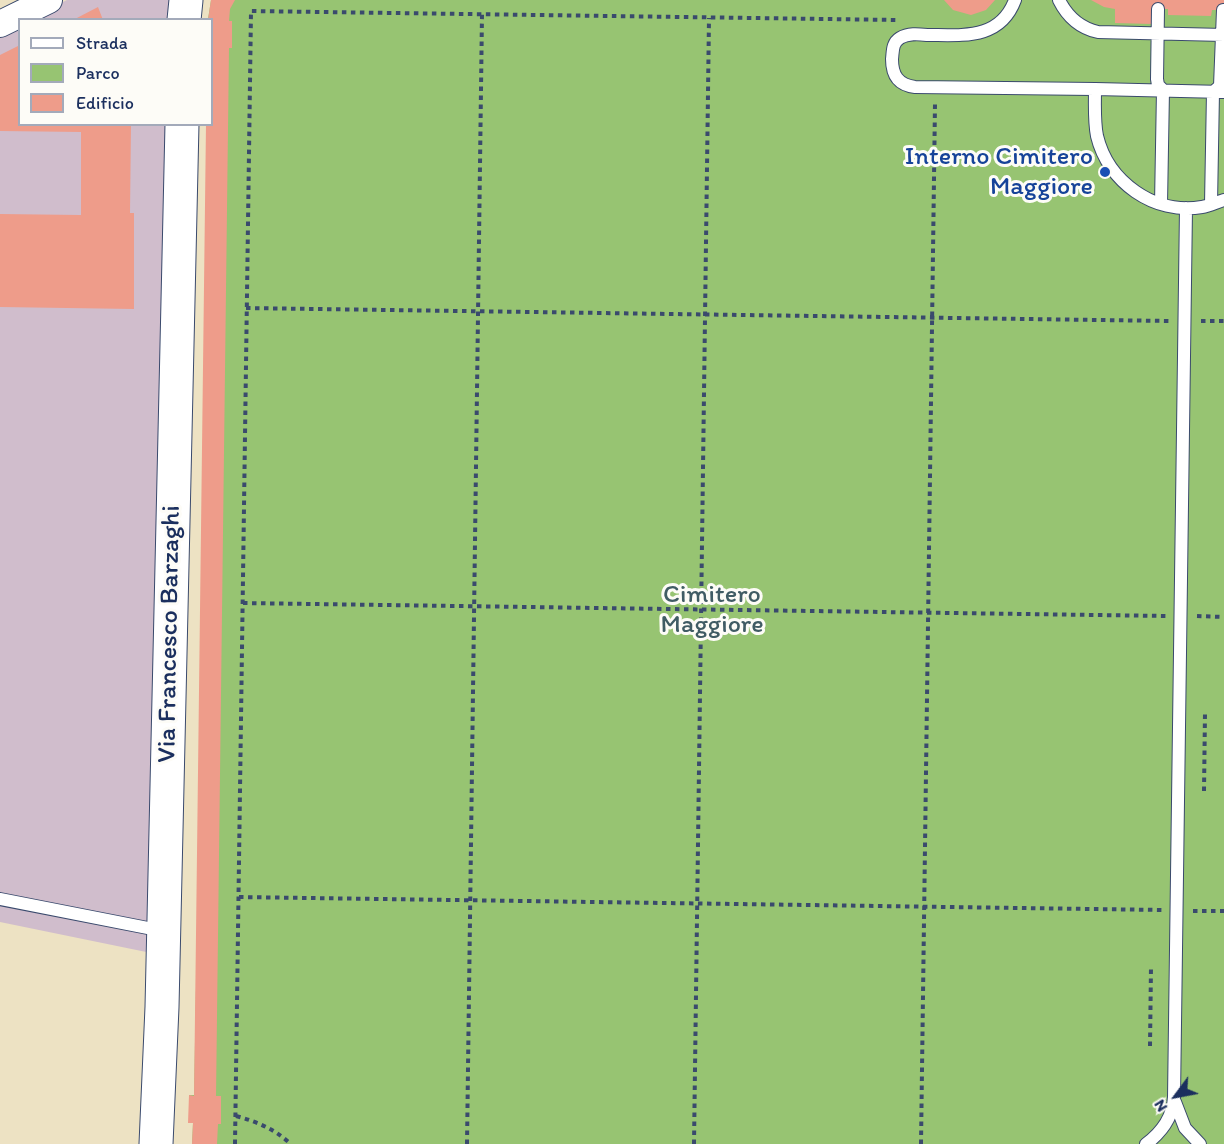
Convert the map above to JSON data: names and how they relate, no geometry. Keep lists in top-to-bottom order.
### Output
{
  "streets": {
    "street": ["Via Francesco Barzaghi"]
  },
  "parks": ["Cimitero Maggiore"],
  "places": ["Interno Cimitero Maggiore"],
  "legend": ["Strada", "Parco", "Edificio"],
  "north": "bottom left"
}
